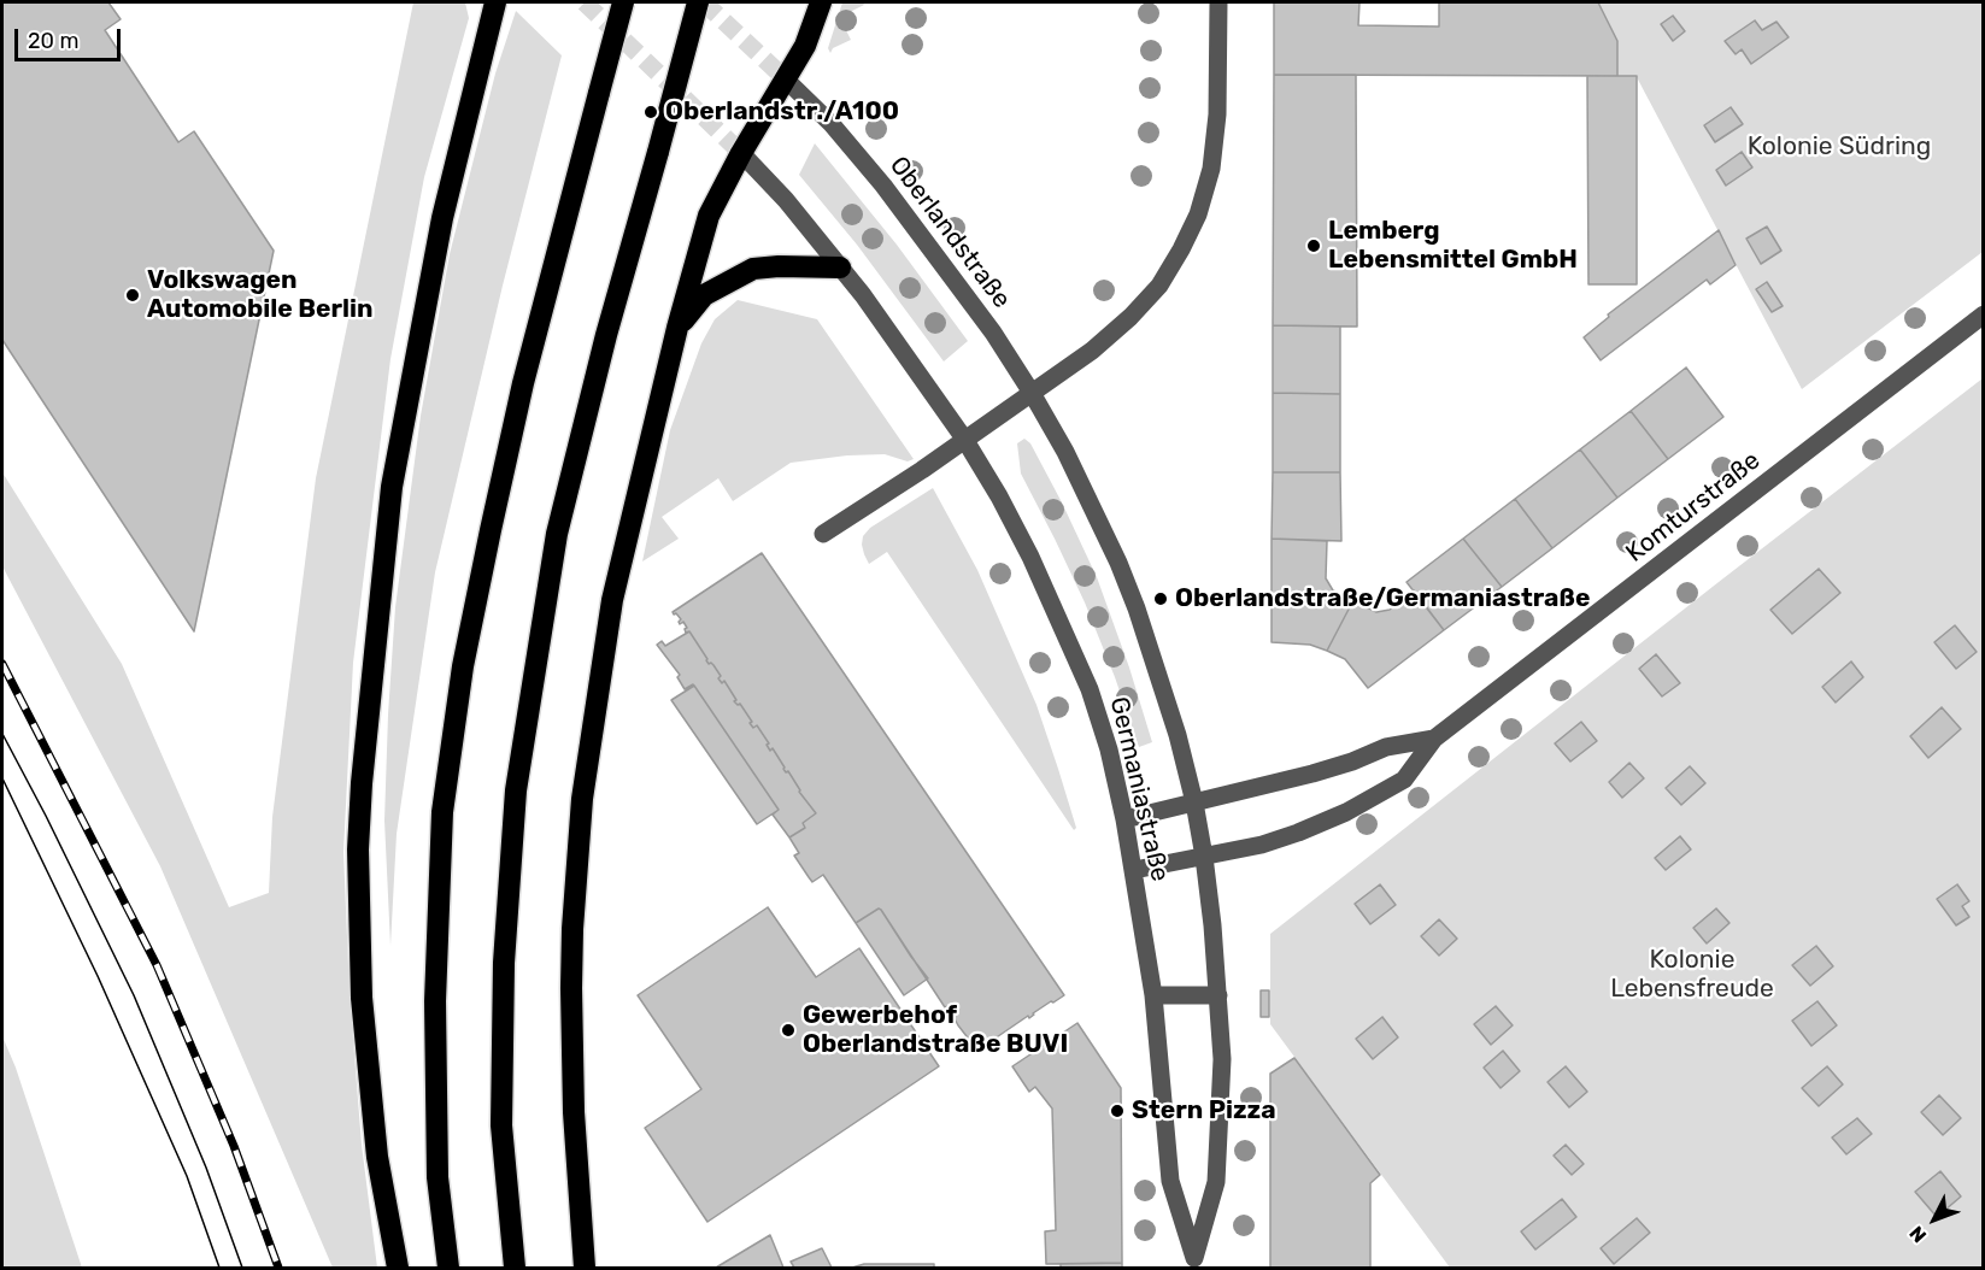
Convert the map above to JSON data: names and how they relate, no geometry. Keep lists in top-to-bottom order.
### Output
{
  "streets": {
    "street": ["Oberlandstraße", "Komturstraße", "Germaniastraße"]
  },
  "crossings": [
    ["Oberlandstraße", "Germaniastraße"],
    ["Komturstraße", "Germaniastraße"]
  ],
  "parks": ["Kolonie Südring", "Kolonie Lebensfreude"],
  "places": [
    "Oberlandstr./A100",
    "Lemberg Lebensmittel GmbH",
    "Volkswagen Automobile Berlin",
    "Oberlandstraße/Germaniastraße",
    "Gewerbehof Oberlandstraße BUVI",
    "Stern Pizza"
  ],
  "scale_bar": "20 m",
  "north": "bottom left"
}
